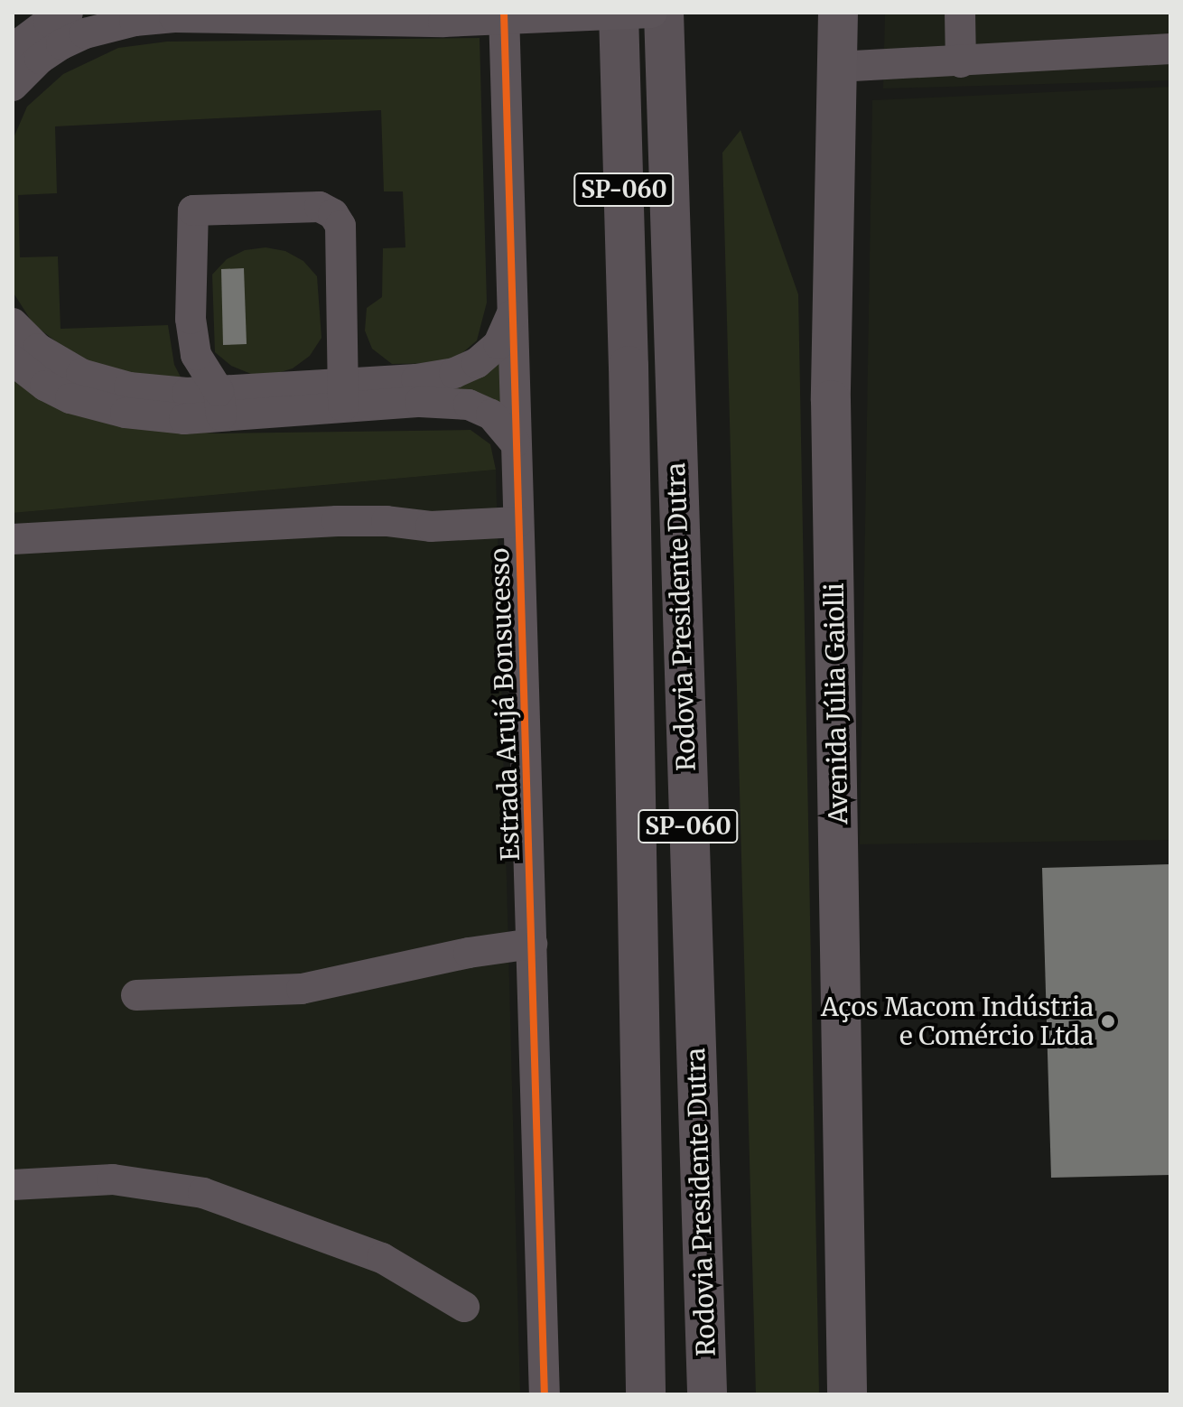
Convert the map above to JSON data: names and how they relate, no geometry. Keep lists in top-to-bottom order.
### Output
{
  "streets": {
    "highway": ["SP-060", "Rodovia Presidente Dutra"],
    "main road": ["Avenida Júlia Gaiolli"],
    "street": ["Estrada Arujá Bonsucesso"]
  },
  "places": ["Aços Macom Indústria e Comércio Ltda"]
}
